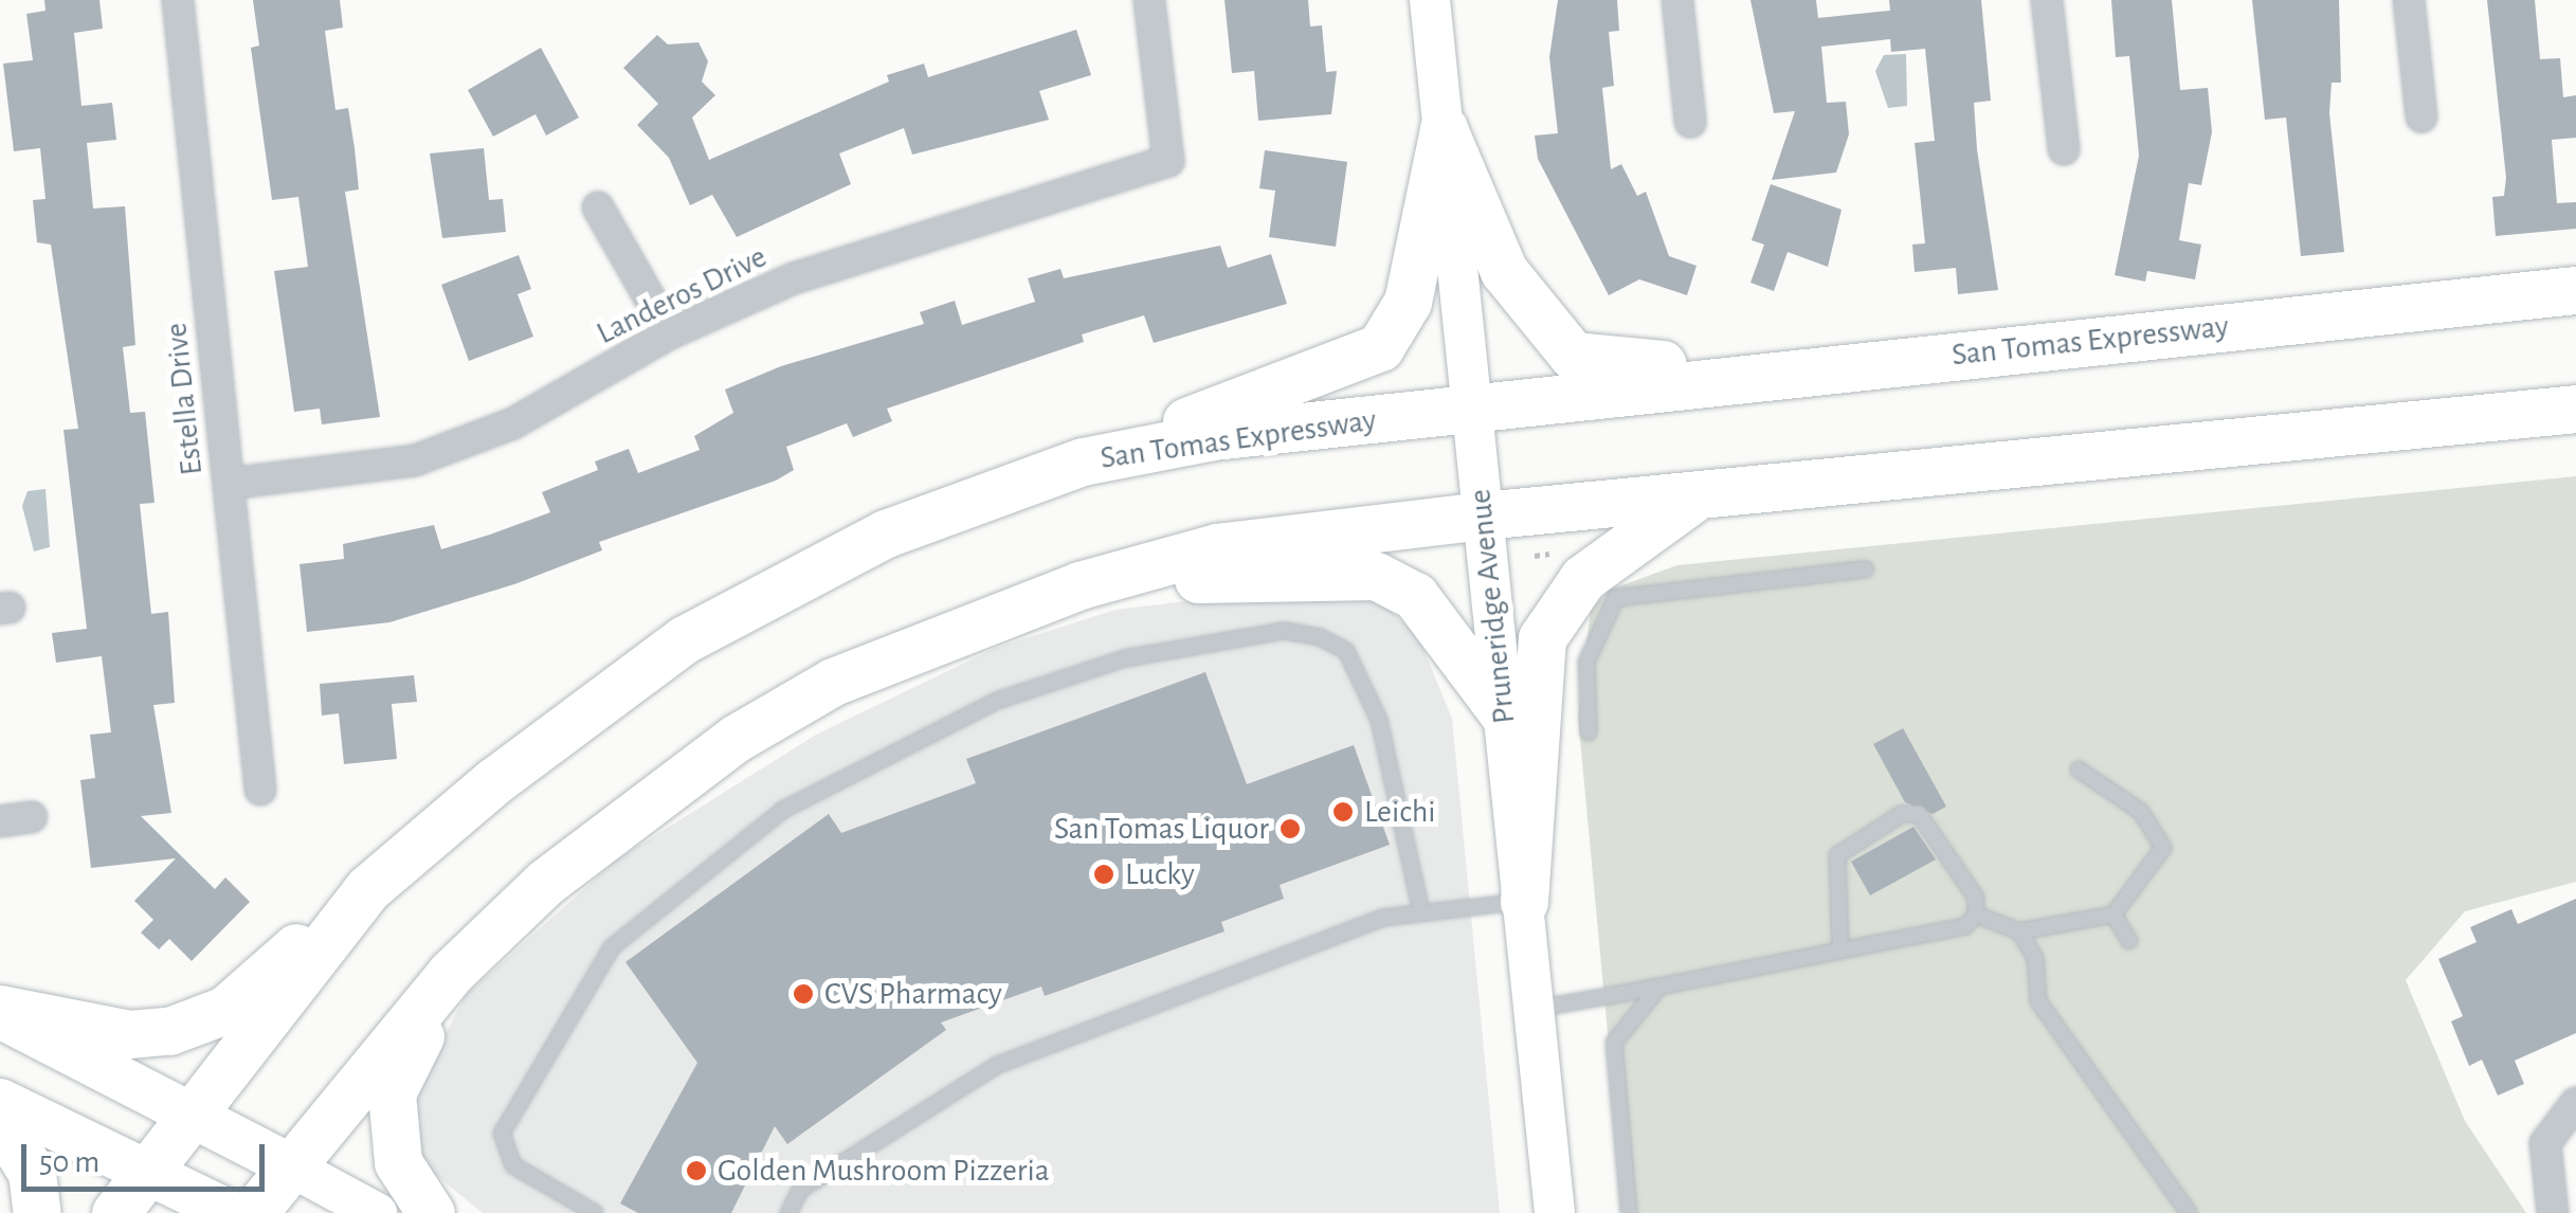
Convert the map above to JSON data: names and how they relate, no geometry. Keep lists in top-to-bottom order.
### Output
{
  "streets": {
    "highway": ["San Tomas Expressway"],
    "main road": ["Pruneridge Avenue"],
    "street": ["Landeros Drive", "Estella Drive"]
  },
  "crossings": [
    ["Landeros Drive", "Estella Drive"],
    ["San Tomas Expressway", "Pruneridge Avenue"]
  ],
  "places": [
    "Leichi",
    "San Tomas Liquor",
    "Lucky",
    "CVS Pharmacy",
    "Golden Mushroom Pizzeria"
  ],
  "scale_bar": "50 m"
}
